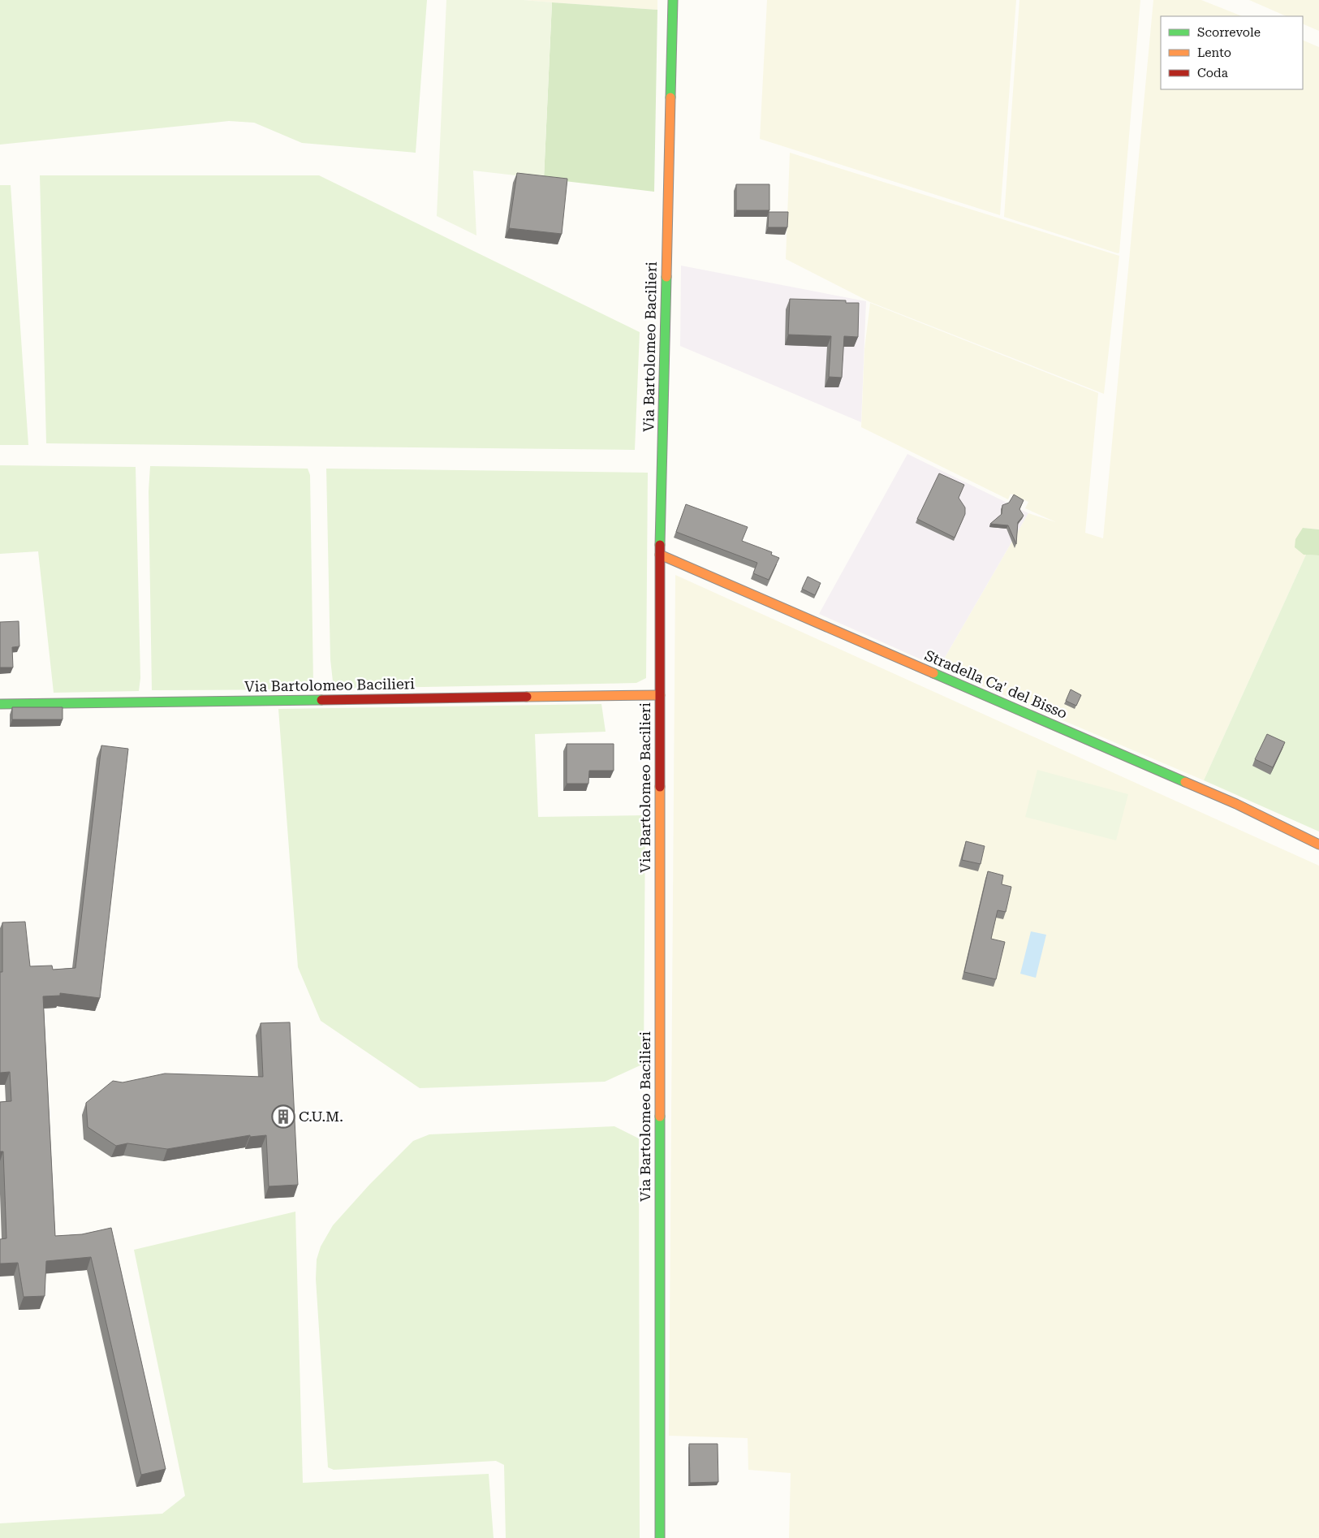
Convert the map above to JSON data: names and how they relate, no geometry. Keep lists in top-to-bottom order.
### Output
{
  "streets": {
    "street": ["Via Bartolomeo Bacilieri", "Stradella Ca' del Bisso"]
  },
  "crossings": [
    ["Via Bartolomeo Bacilieri", "Stradella Ca' del Bisso"]
  ],
  "places": {
    "building": ["C.U.M."]
  },
  "legend": ["Scorrevole", "Lento", "Coda"]
}
